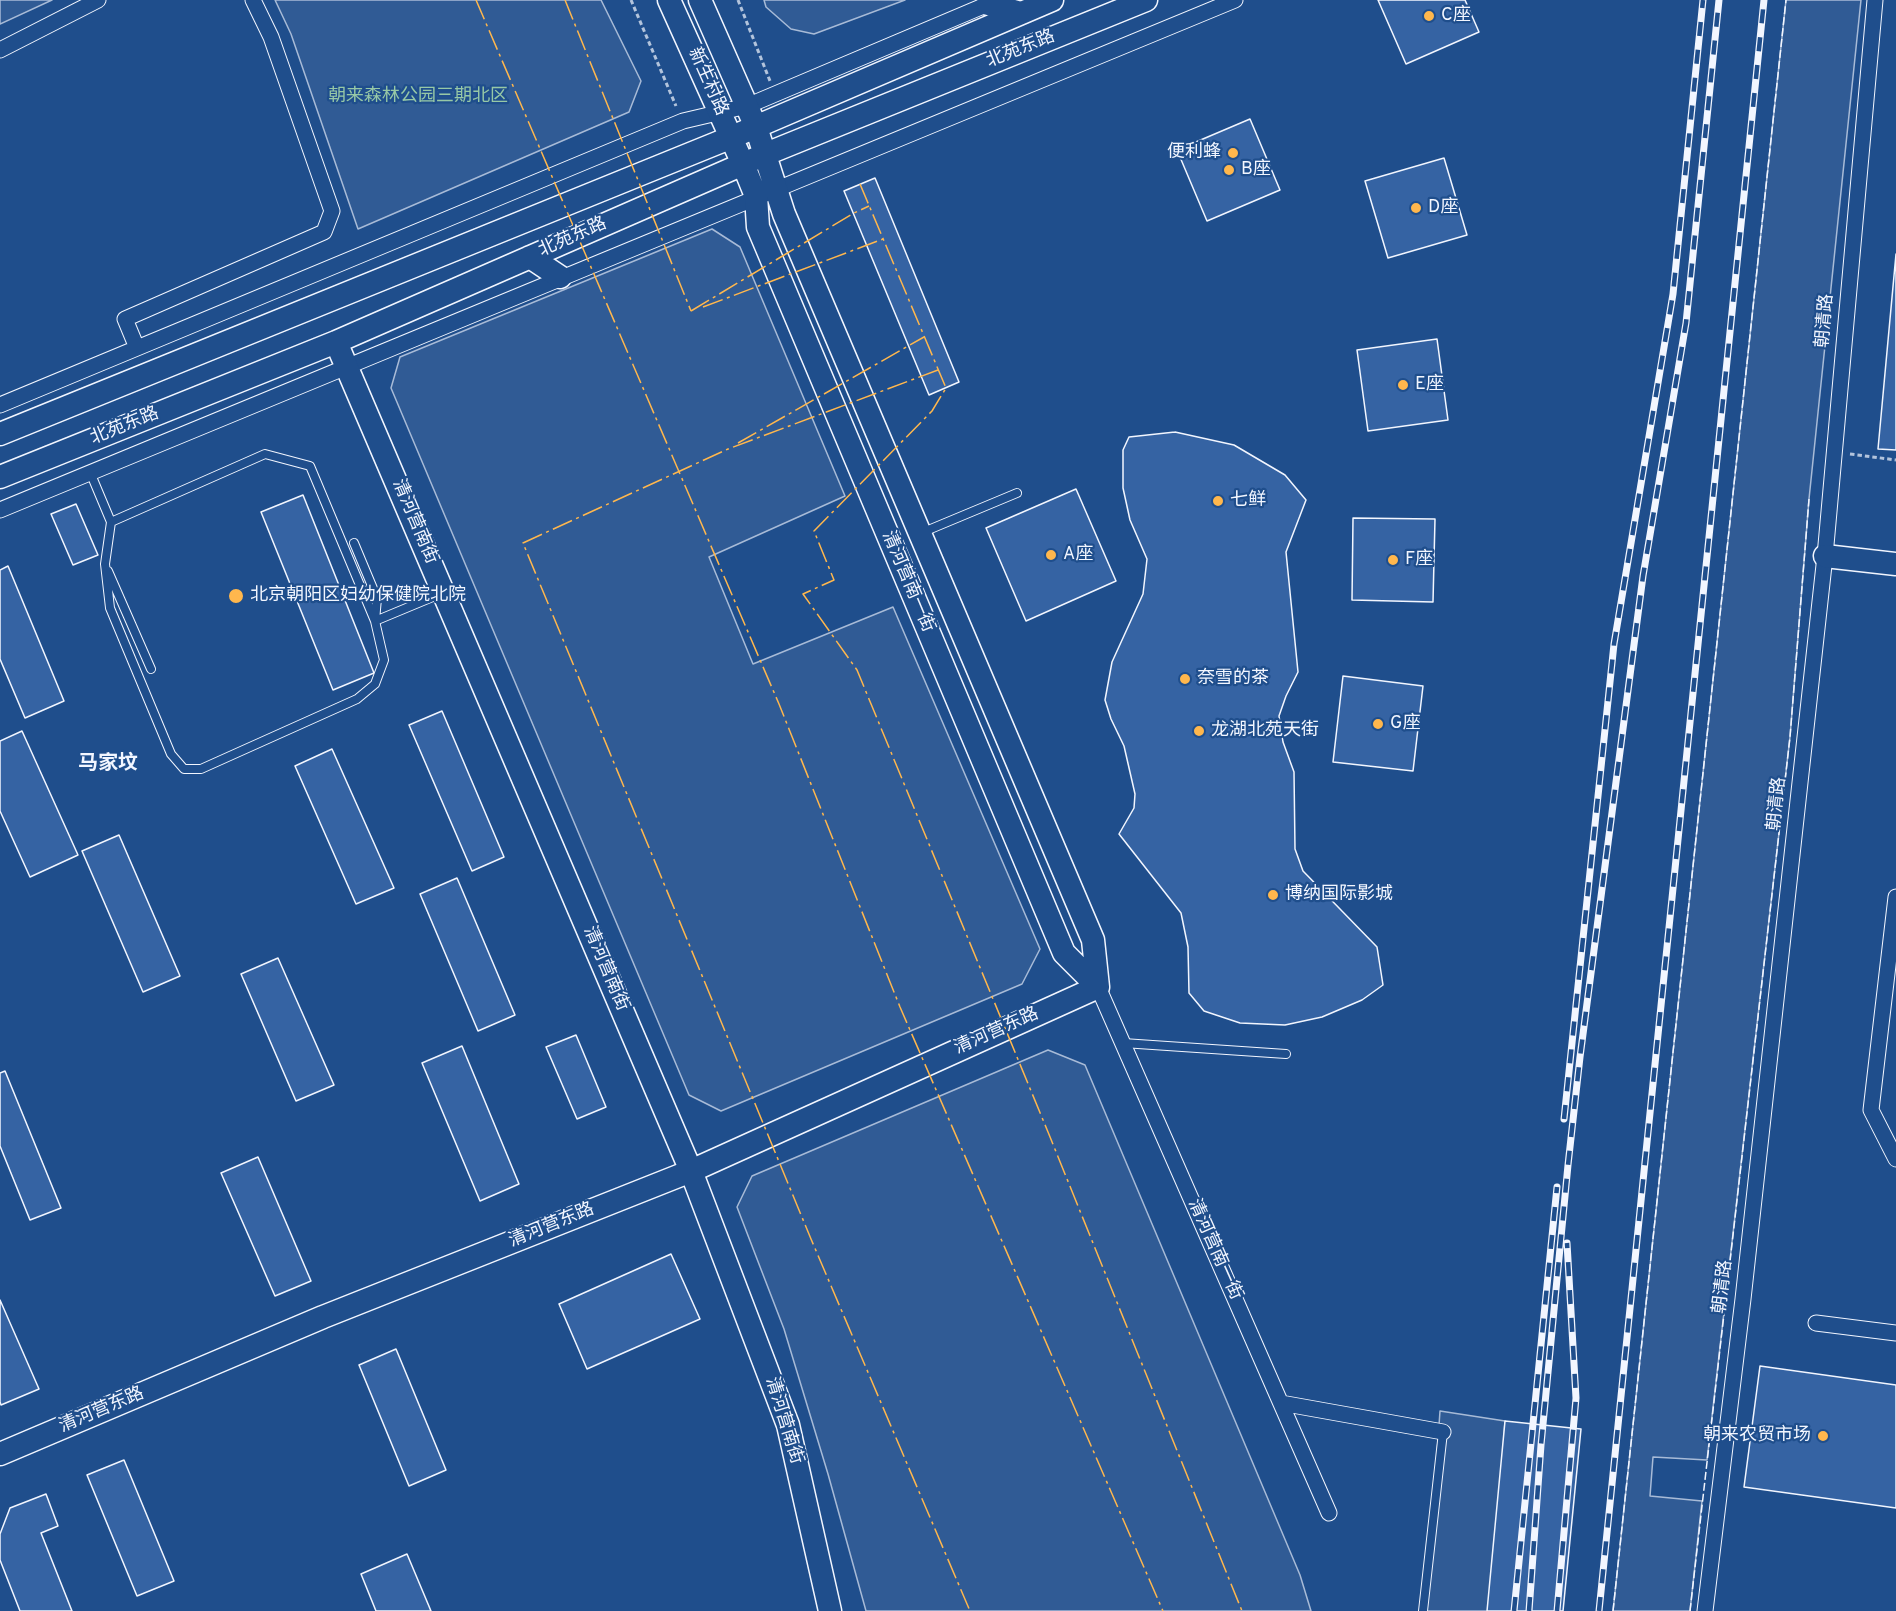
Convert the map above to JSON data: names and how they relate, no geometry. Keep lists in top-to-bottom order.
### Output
{
  "streets": {
    "street": [
      "北苑东路",
      "新生村路",
      "朝清路",
      "清河营南街",
      "清河营南一街",
      "清河营东路"
    ]
  },
  "crossings": [
    ["北苑东路", "新生村路"],
    ["北苑东路", "清河营南街"],
    ["北苑东路", "清河营南一街"],
    ["新生村路", "清河营南一街"],
    ["清河营南街", "清河营东路"],
    ["清河营南一街", "清河营东路"]
  ],
  "districts": ["马家坟"],
  "parks": ["朝来森林公园三期北区"],
  "places": [
    "C座",
    "便利蜂",
    "B座",
    "D座",
    "E座",
    "七鲜",
    "A座",
    "F座",
    "北京朝阳区妇幼保健院北院",
    "奈雪的茶",
    "G座",
    "龙湖北苑天街",
    "博纳国际影城",
    "朝来农贸市场"
  ]
}
